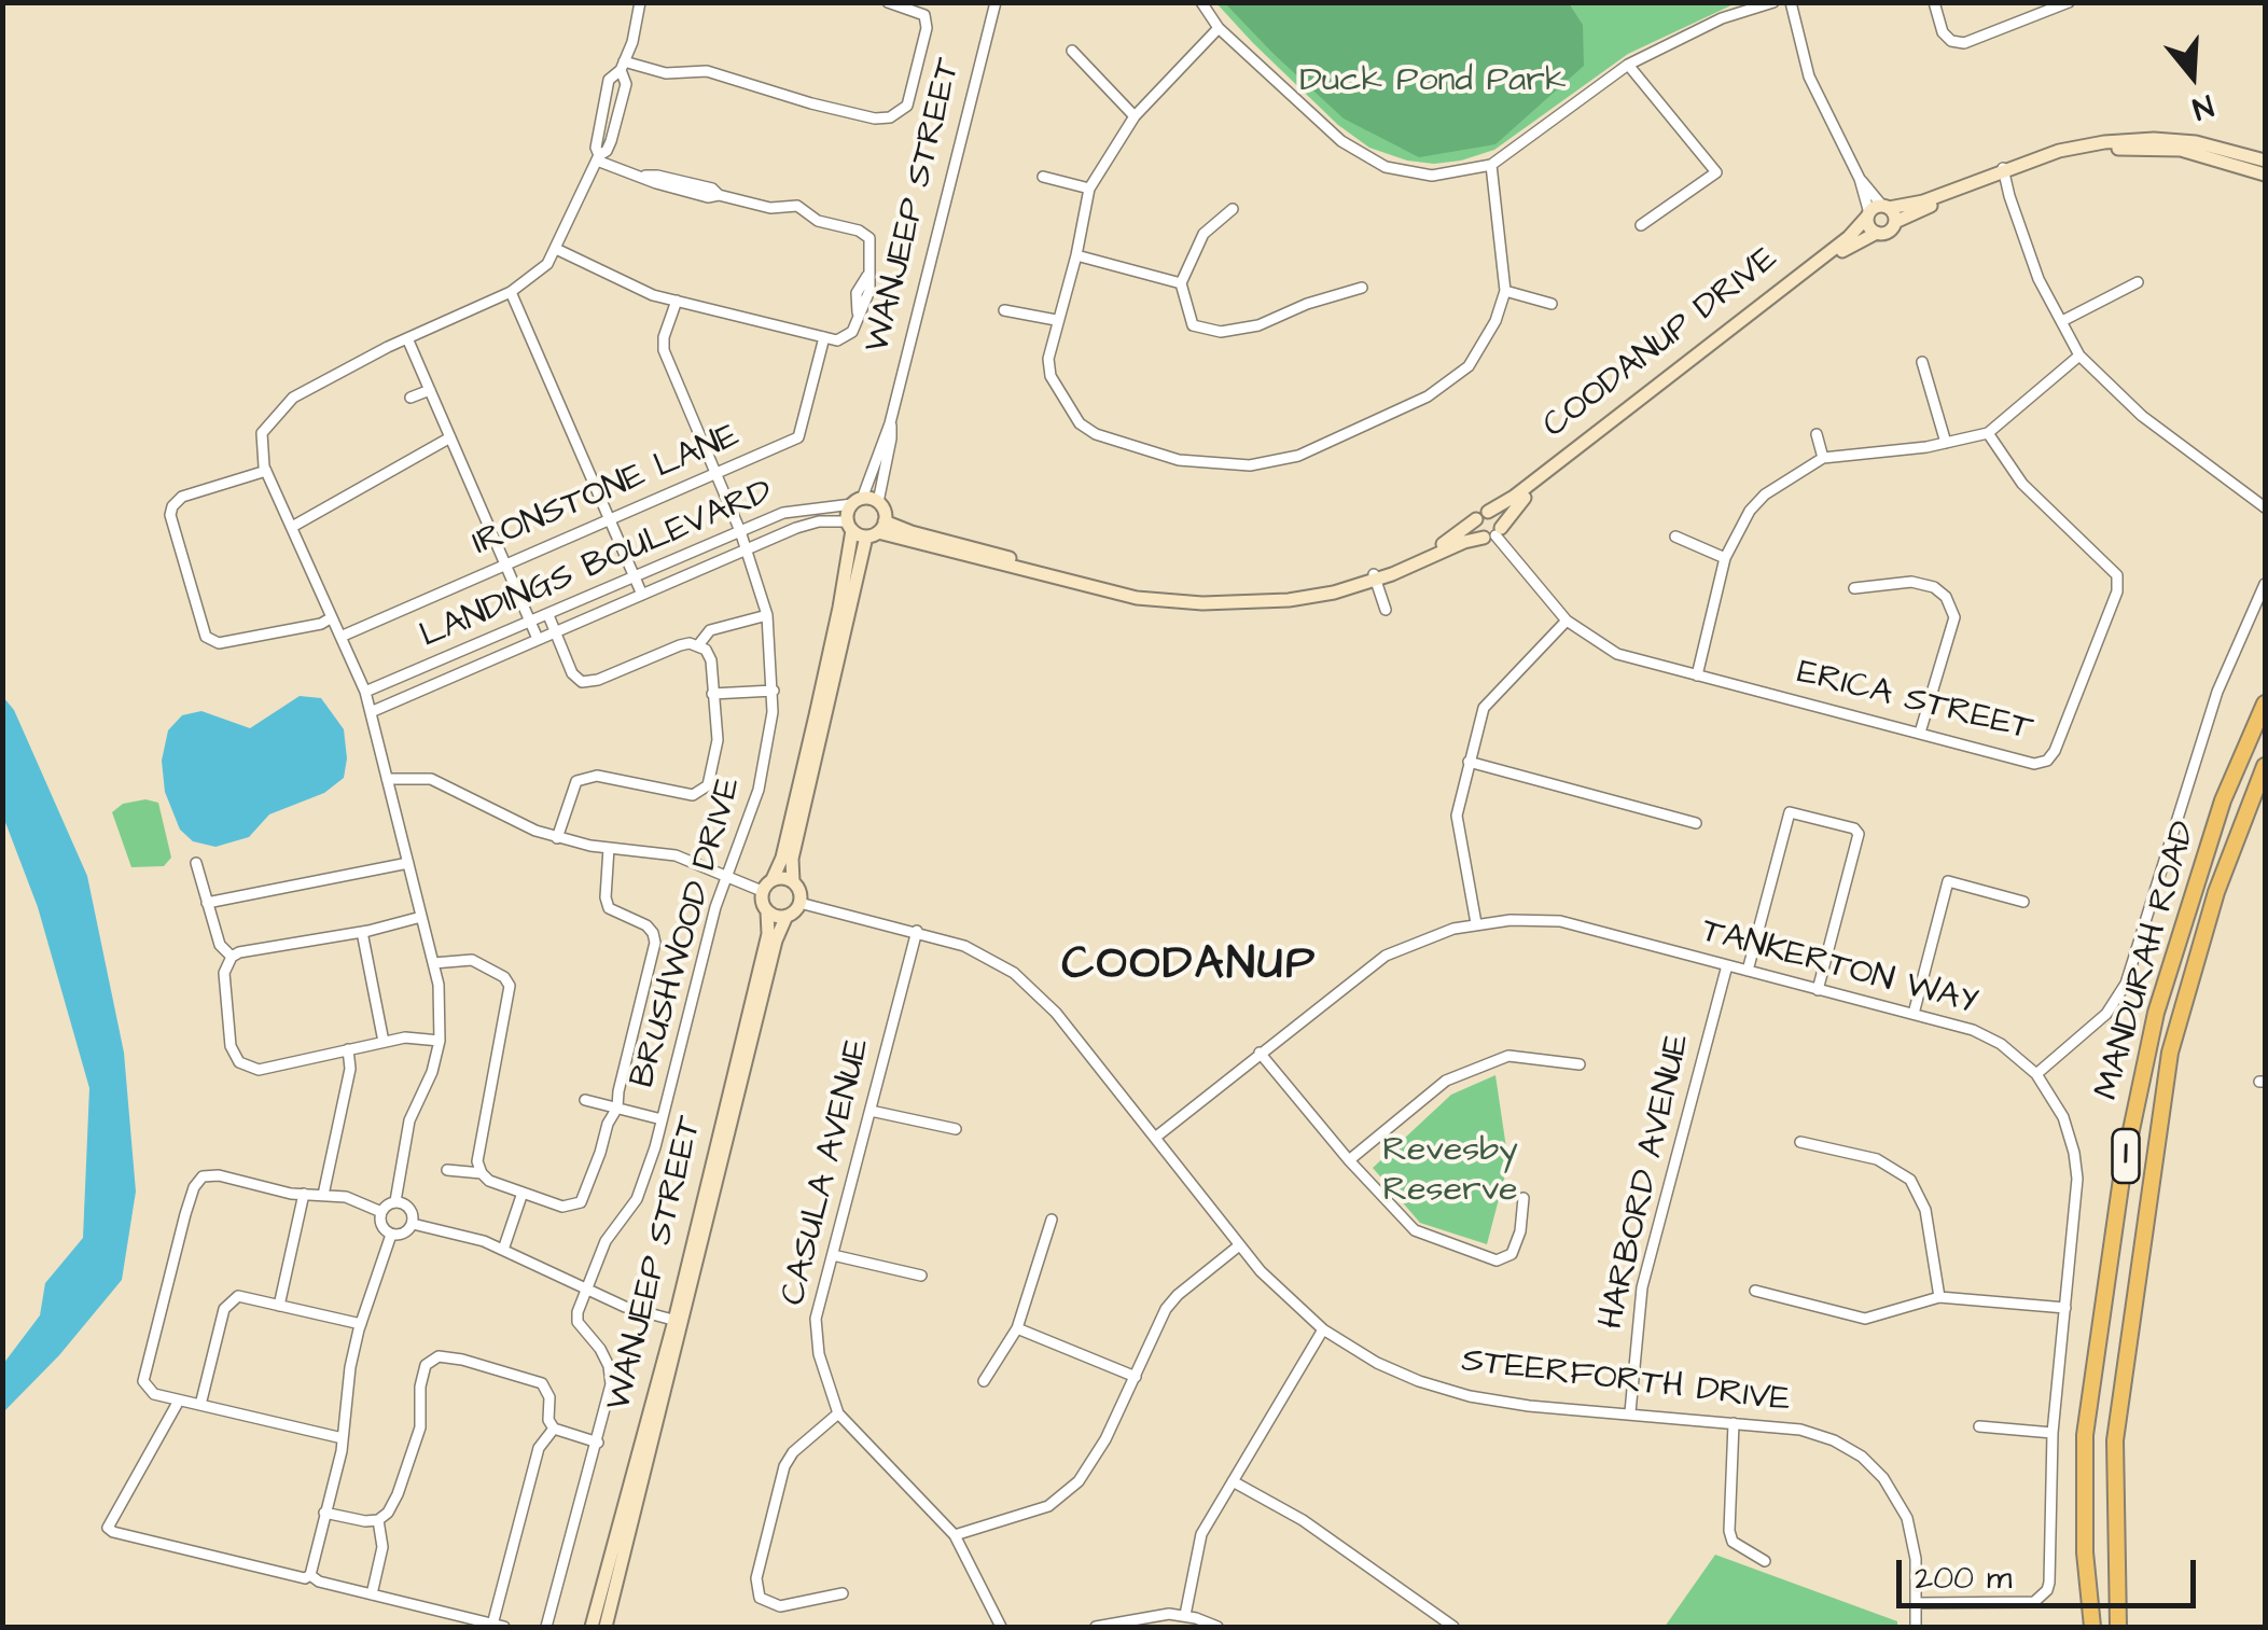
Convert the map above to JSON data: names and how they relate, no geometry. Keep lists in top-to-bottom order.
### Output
{
  "streets": {
    "highway": ["MANDURAH ROAD", "1"],
    "main road": ["WANJEEP STREET", "COODANUP DRIVE"],
    "street": [
      "IRONSTONE LANE",
      "LANDINGS BOULEVARD",
      "ERICA STREET",
      "BRUSHWOOD DRIVE",
      "TANKERTON WAY",
      "CASULA AVENUE",
      "HARBORD AVENUE",
      "STEERFORTH DRIVE"
    ]
  },
  "crossings": [
    ["WANJEEP STREET", "LANDINGS BOULEVARD"],
    ["WANJEEP STREET", "STEERFORTH DRIVE"],
    ["COODANUP DRIVE", "LANDINGS BOULEVARD"],
    ["COODANUP DRIVE", "ERICA STREET"],
    ["IRONSTONE LANE", "BRUSHWOOD DRIVE"],
    ["LANDINGS BOULEVARD", "BRUSHWOOD DRIVE"],
    ["TANKERTON WAY", "HARBORD AVENUE"],
    ["TANKERTON WAY", "STEERFORTH DRIVE"],
    ["CASULA AVENUE", "STEERFORTH DRIVE"],
    ["HARBORD AVENUE", "STEERFORTH DRIVE"]
  ],
  "districts": ["COODANUP"],
  "parks": ["Duck Pond Park", "Revesby Reserve"],
  "scale_bar": "200 m",
  "north": "bottom"
}
